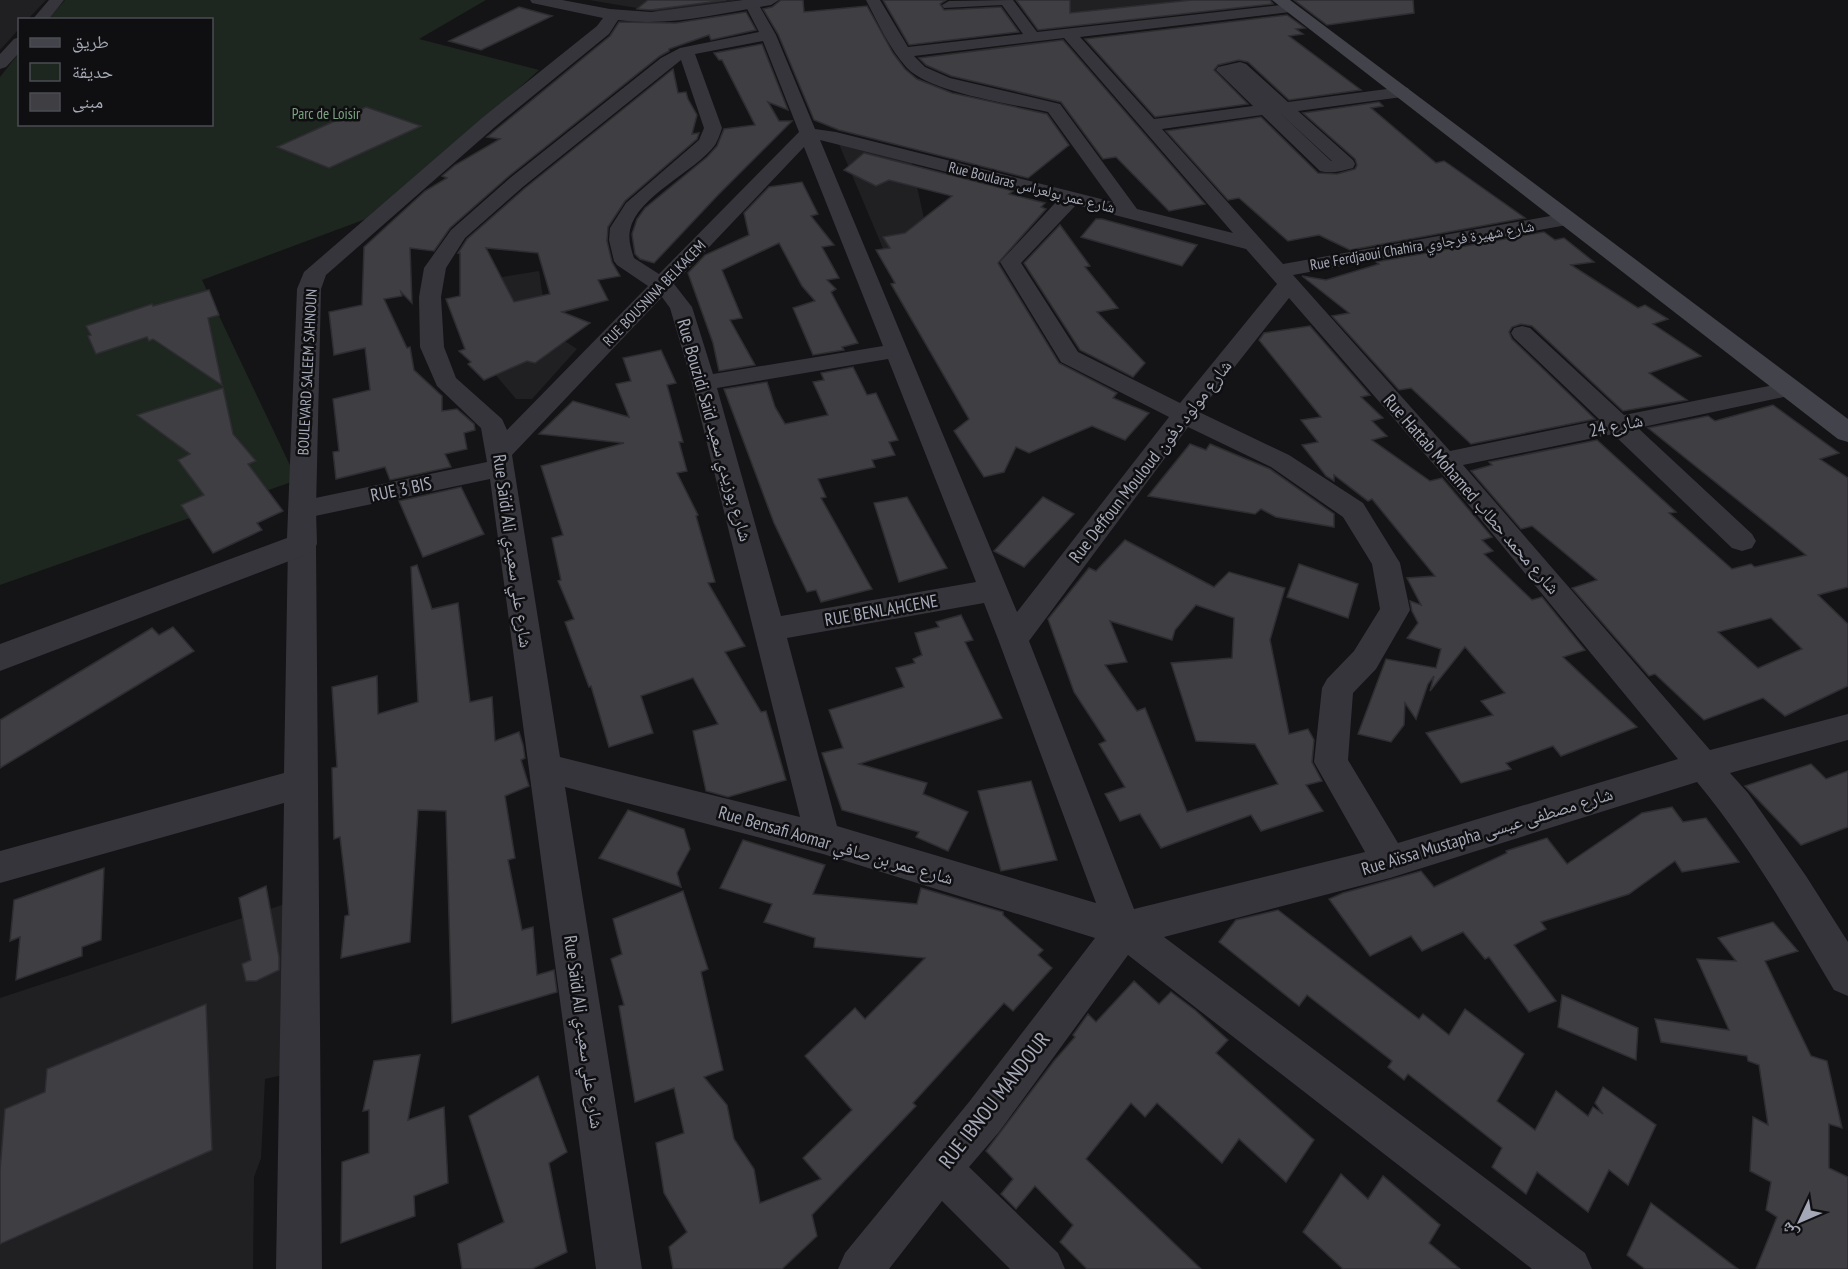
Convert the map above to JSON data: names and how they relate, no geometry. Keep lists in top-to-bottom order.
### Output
{
  "streets": {
    "street": [
      "Rue Boularas شارع عمر بولعراس",
      "Rue Ferdjaoui Chahira شارع شهيرة فرجاوي",
      "RUE BOUSNINA BELKACEM",
      "BOULEVARD SALEEM SAHNOUN",
      "شارع 24",
      "Rue Bouzidi Saïd شارع بوزيدي سعيد",
      "Rue Deffoun Mouloud شارع مولود دفون",
      "RUE 3 BIS",
      "Rue Hattab Mohamed شارع محمد حطاب",
      "Rue Saïdi Ali شارع علي سعيدي",
      "RUE BENLAHCENE",
      "Rue Aïssa Mustapha شارع مصطفى عيسى",
      "Rue Bensafi Aomar شارع عمر بن صافي",
      "RUE IBNOU MANDOUR"
    ]
  },
  "crossings": [
    ["Rue Boularas شارع عمر بولعراس", "RUE BOUSNINA BELKACEM"],
    ["Rue Boularas شارع عمر بولعراس", "Rue Hattab Mohamed شارع محمد حطاب"],
    ["Rue Ferdjaoui Chahira شارع شهيرة فرجاوي", "Rue Deffoun Mouloud شارع مولود دفون"],
    ["Rue Ferdjaoui Chahira شارع شهيرة فرجاوي", "Rue Hattab Mohamed شارع محمد حطاب"],
    ["RUE BOUSNINA BELKACEM", "Rue Bouzidi Saïd شارع بوزيدي سعيد"],
    ["RUE BOUSNINA BELKACEM", "RUE 3 BIS"],
    ["RUE BOUSNINA BELKACEM", "Rue Saïdi Ali شارع علي سعيدي"],
    ["BOULEVARD SALEEM SAHNOUN", "RUE 3 BIS"],
    ["شارع 24", "Rue Hattab Mohamed شارع محمد حطاب"],
    ["Rue Bouzidi Saïd شارع بوزيدي سعيد", "Rue Saïdi Ali شارع علي سعيدي"],
    ["Rue Bouzidi Saïd شارع بوزيدي سعيد", "RUE BENLAHCENE"],
    ["Rue Bouzidi Saïd شارع بوزيدي سعيد", "Rue Bensafi Aomar شارع عمر بن صافي"],
    ["Rue Deffoun Mouloud شارع مولود دفون", "Rue Hattab Mohamed شارع محمد حطاب"],
    ["RUE 3 BIS", "Rue Saïdi Ali شارع علي سعيدي"],
    ["Rue Hattab Mohamed شارع محمد حطاب", "Rue Aïssa Mustapha شارع مصطفى عيسى"],
    ["Rue Saïdi Ali شارع علي سعيدي", "Rue Bensafi Aomar شارع عمر بن صافي"],
    ["Rue Aïssa Mustapha شارع مصطفى عيسى", "Rue Bensafi Aomar شارع عمر بن صافي"],
    ["Rue Aïssa Mustapha شارع مصطفى عيسى", "RUE IBNOU MANDOUR"],
    ["Rue Bensafi Aomar شارع عمر بن صافي", "RUE IBNOU MANDOUR"]
  ],
  "parks": ["Parc de Loisir"],
  "legend": ["طريق", "حديقة", "مبنى"],
  "north": "bottom left"
}
